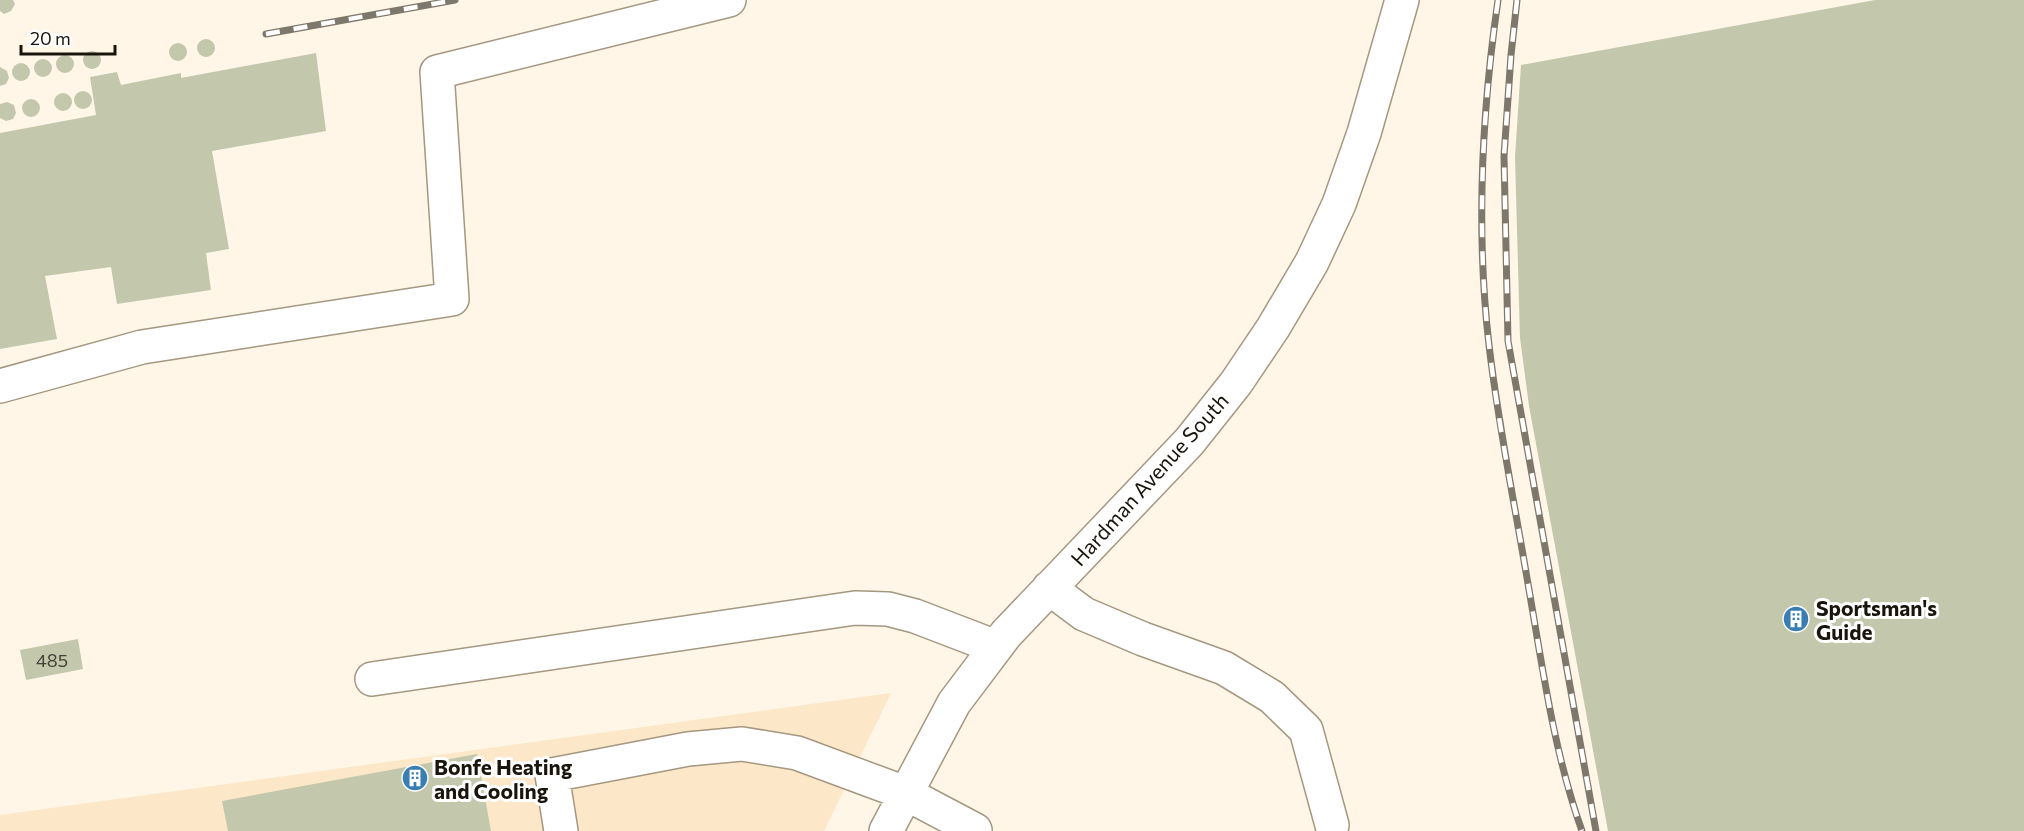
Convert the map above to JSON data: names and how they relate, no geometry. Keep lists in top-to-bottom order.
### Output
{
  "streets": {
    "street": ["Hardman Avenue South"]
  },
  "places": {
    "building": ["Sportsman's Guide", "Bonfe Heating and Cooling"]
  },
  "house_numbers": ["485"],
  "scale_bar": "20 m"
}
